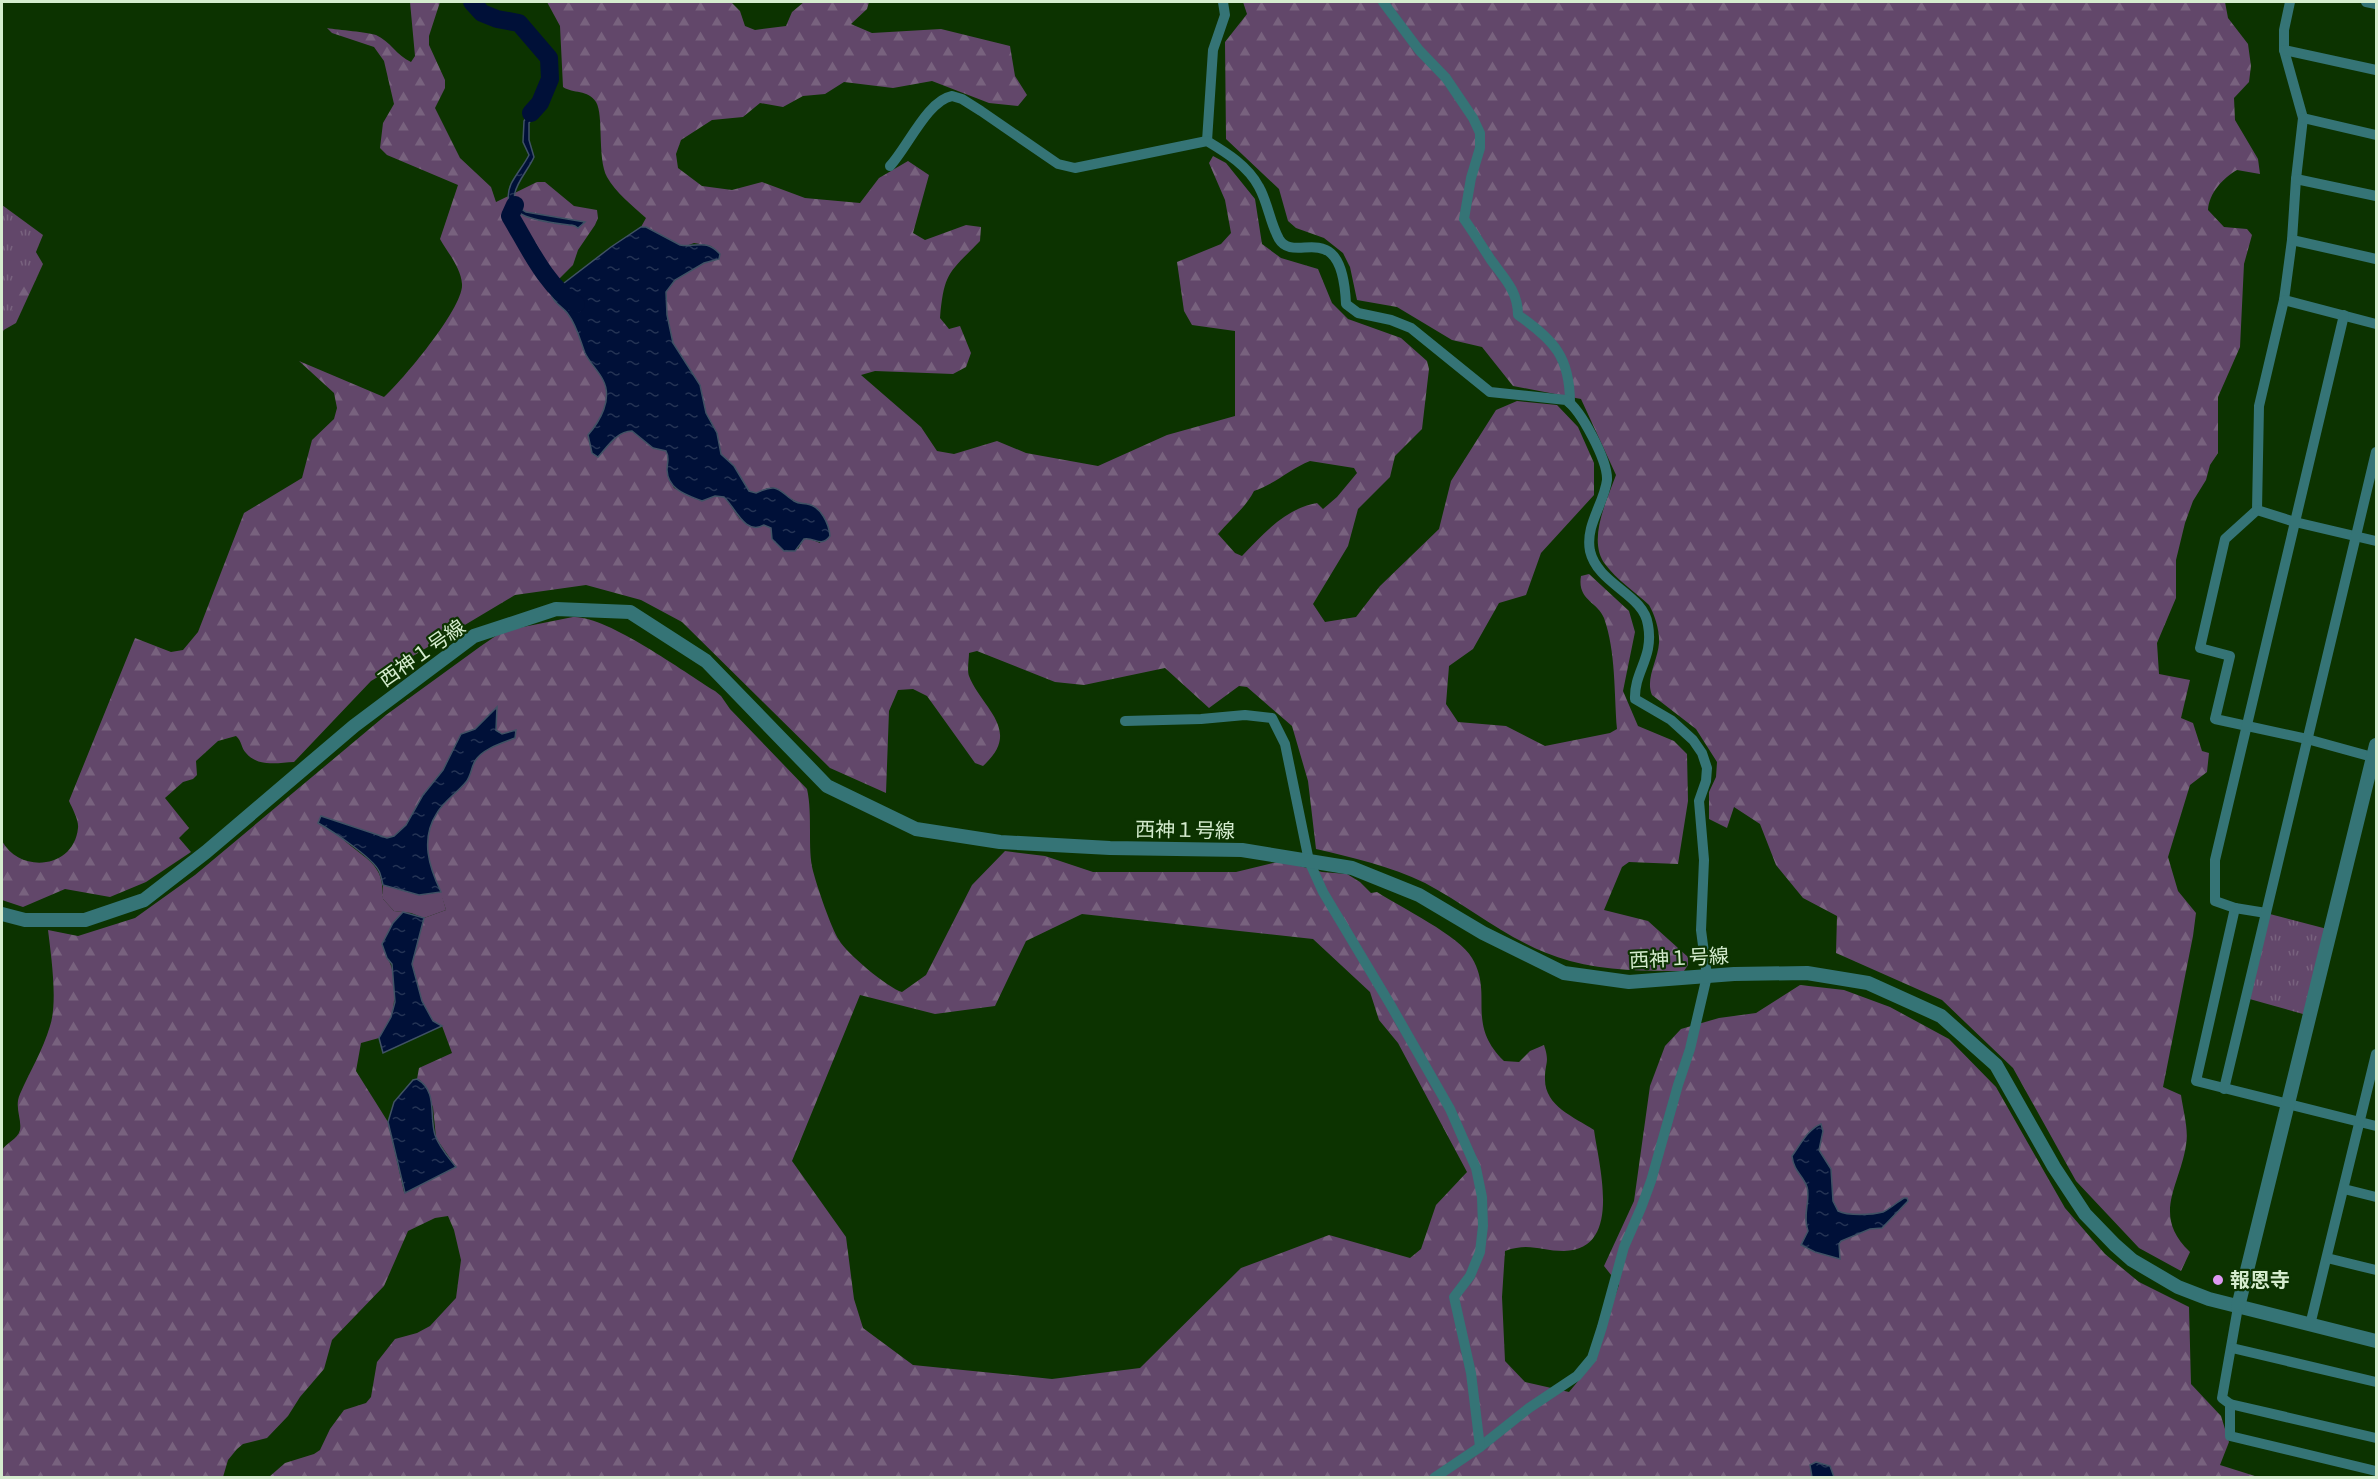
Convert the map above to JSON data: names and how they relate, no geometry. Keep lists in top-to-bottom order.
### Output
{
  "streets": {
    "street": ["西神１号線"]
  },
  "places": ["報恩寺"]
}
